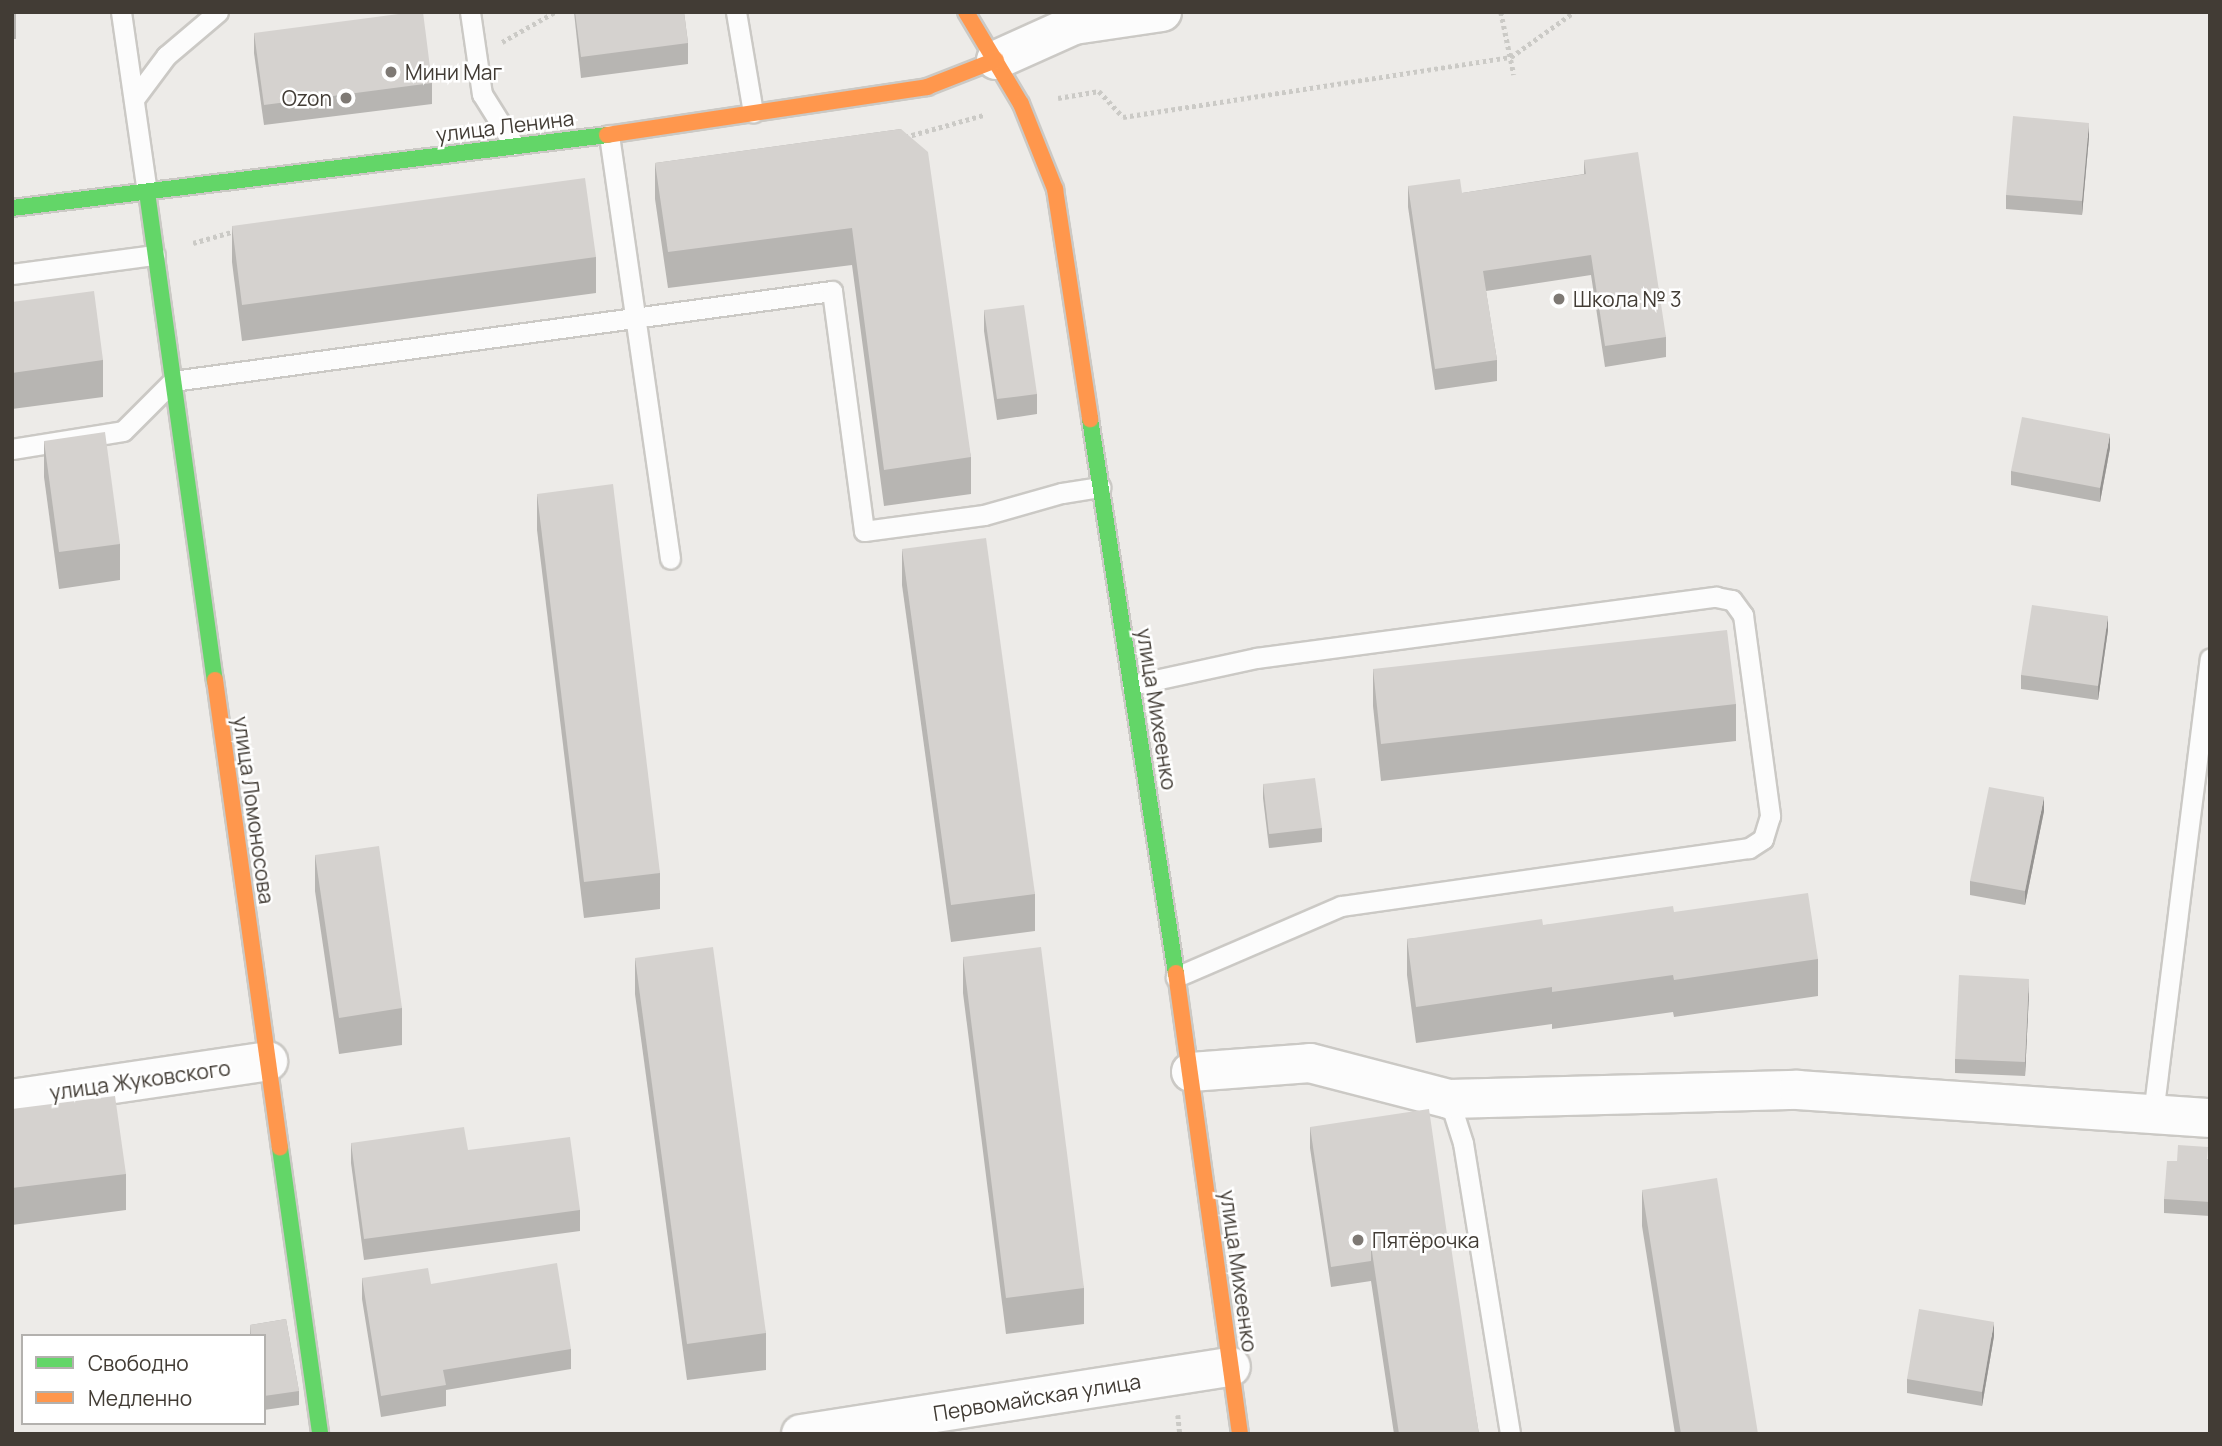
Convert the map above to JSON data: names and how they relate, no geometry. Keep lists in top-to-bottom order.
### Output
{
  "streets": {
    "street": [
      "улица Ленина",
      "улица Михеенко",
      "улица Ломоносова",
      "улица Жуковского",
      "Первомайская улица"
    ]
  },
  "crossings": [
    ["улица Ленина", "улица Михеенко"],
    ["улица Ленина", "улица Ломоносова"],
    ["улица Михеенко", "Первомайская улица"],
    ["улица Ломоносова", "улица Жуковского"]
  ],
  "places": [
    "Мини Маг",
    "Ozon",
    "Школа № 3",
    "Пятёрочка"
  ],
  "legend": ["Свободно", "Медленно"]
}
